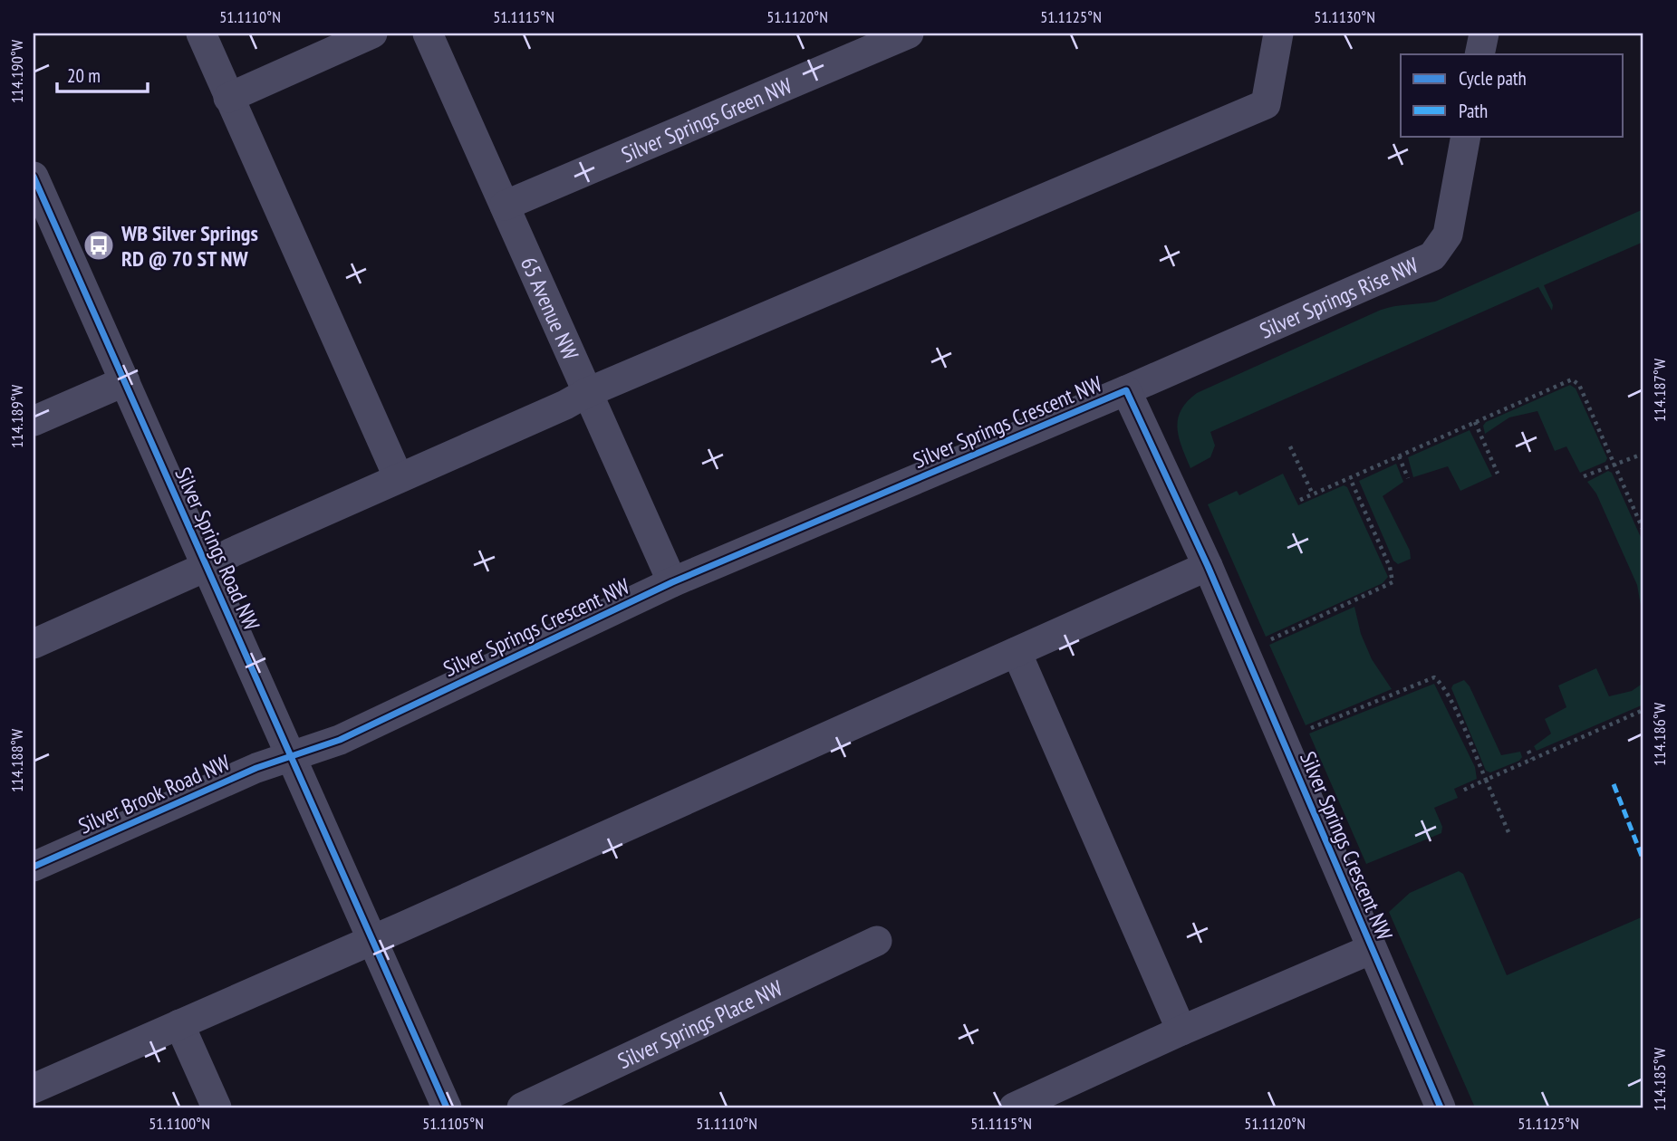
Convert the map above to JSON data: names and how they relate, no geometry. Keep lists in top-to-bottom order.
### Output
{
  "streets": {
    "street": [
      "Silver Springs Green NW",
      "Silver Springs Rise NW",
      "65 Avenue NW",
      "Silver Springs Crescent NW",
      "Silver Springs Road NW",
      "Silver Brook Road NW",
      "Silver Springs Place NW"
    ]
  },
  "crossings": [
    ["Silver Springs Green NW", "65 Avenue NW"],
    ["Silver Springs Rise NW", "Silver Springs Crescent NW"],
    ["65 Avenue NW", "Silver Springs Crescent NW"],
    ["Silver Springs Crescent NW", "Silver Springs Road NW"],
    ["Silver Springs Crescent NW", "Silver Brook Road NW"],
    ["Silver Springs Road NW", "Silver Brook Road NW"]
  ],
  "places": {
    "bus stop": ["WB Silver Springs RD @ 70 ST NW"]
  },
  "legend": ["Cycle path", "Path"],
  "scale_bar": "20 m",
  "coordinates": [
    "51.1110°N",
    "51.1115°N",
    "51.1120°N",
    "51.1125°N",
    "51.1130°N",
    "114.190°W",
    "114.187°W",
    "114.189°W",
    "114.186°W",
    "114.188°W",
    "114.185°W",
    "51.1100°N",
    "51.1105°N"
  ]
}
